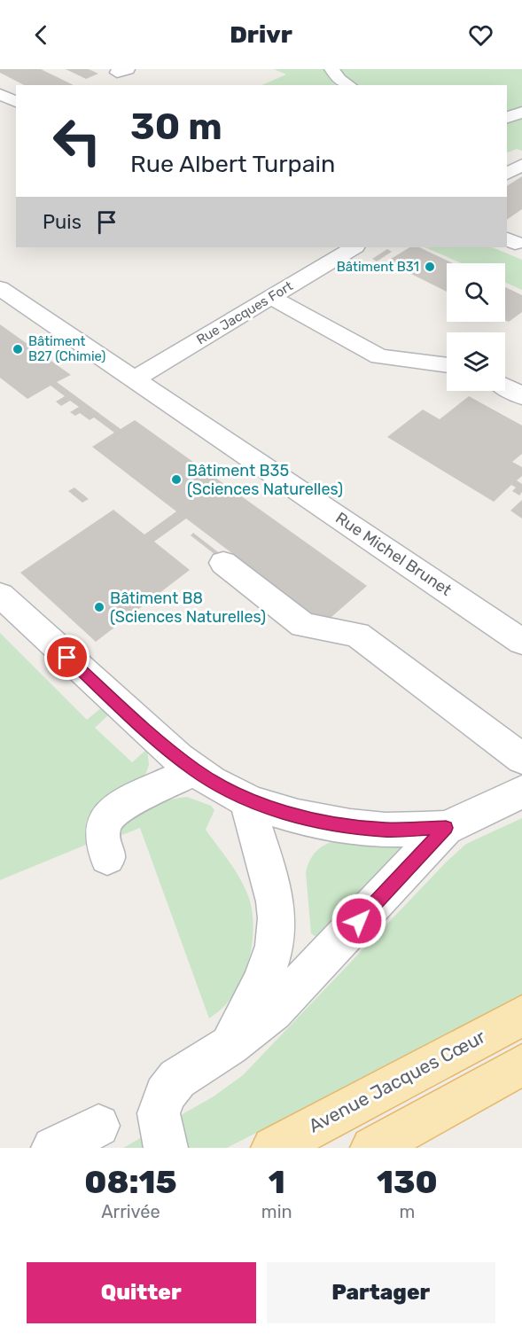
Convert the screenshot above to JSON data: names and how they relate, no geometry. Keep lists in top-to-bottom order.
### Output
{
  "streets": {
    "main road": ["Avenue Jacques Cœur"],
    "street": ["Rue Jacques Fort", "Rue Michel Brunet"]
  },
  "crossings": [
    ["Rue Jacques Fort", "Rue Michel Brunet"]
  ],
  "places": [
    "Bâtiment B31",
    "Bâtiment B27 (Chimie)",
    "Bâtiment B35 (Sciences Naturelles)",
    "Bâtiment B8 (Sciences Naturelles)"
  ],
  "page": {
    "header": "Drivr",
    "turn": ["30 m", "Rue Albert Turpain"],
    "then": "Puis",
    "eta": [
      "08:15",
      "Arrivée",
      "1",
      "min",
      "130",
      "m"
    ],
    "buttons": ["Quitter", "Partager"]
  }
}
